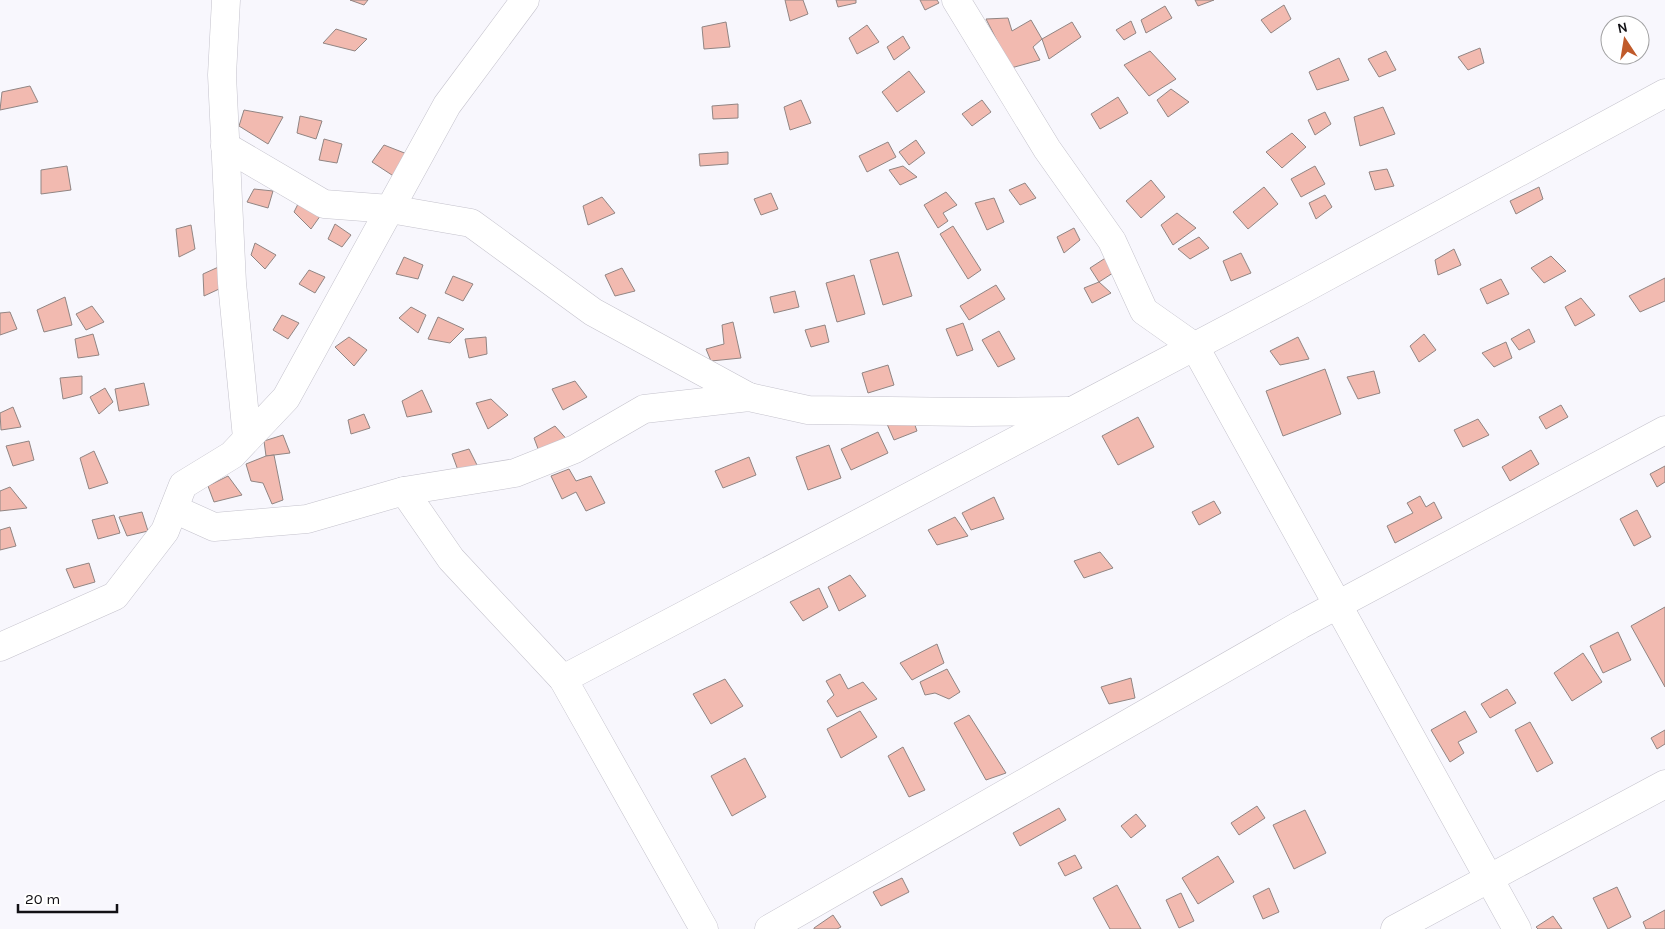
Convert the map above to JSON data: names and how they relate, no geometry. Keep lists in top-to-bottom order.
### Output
{
  "scale_bar": "20 m",
  "north": "top"
}
